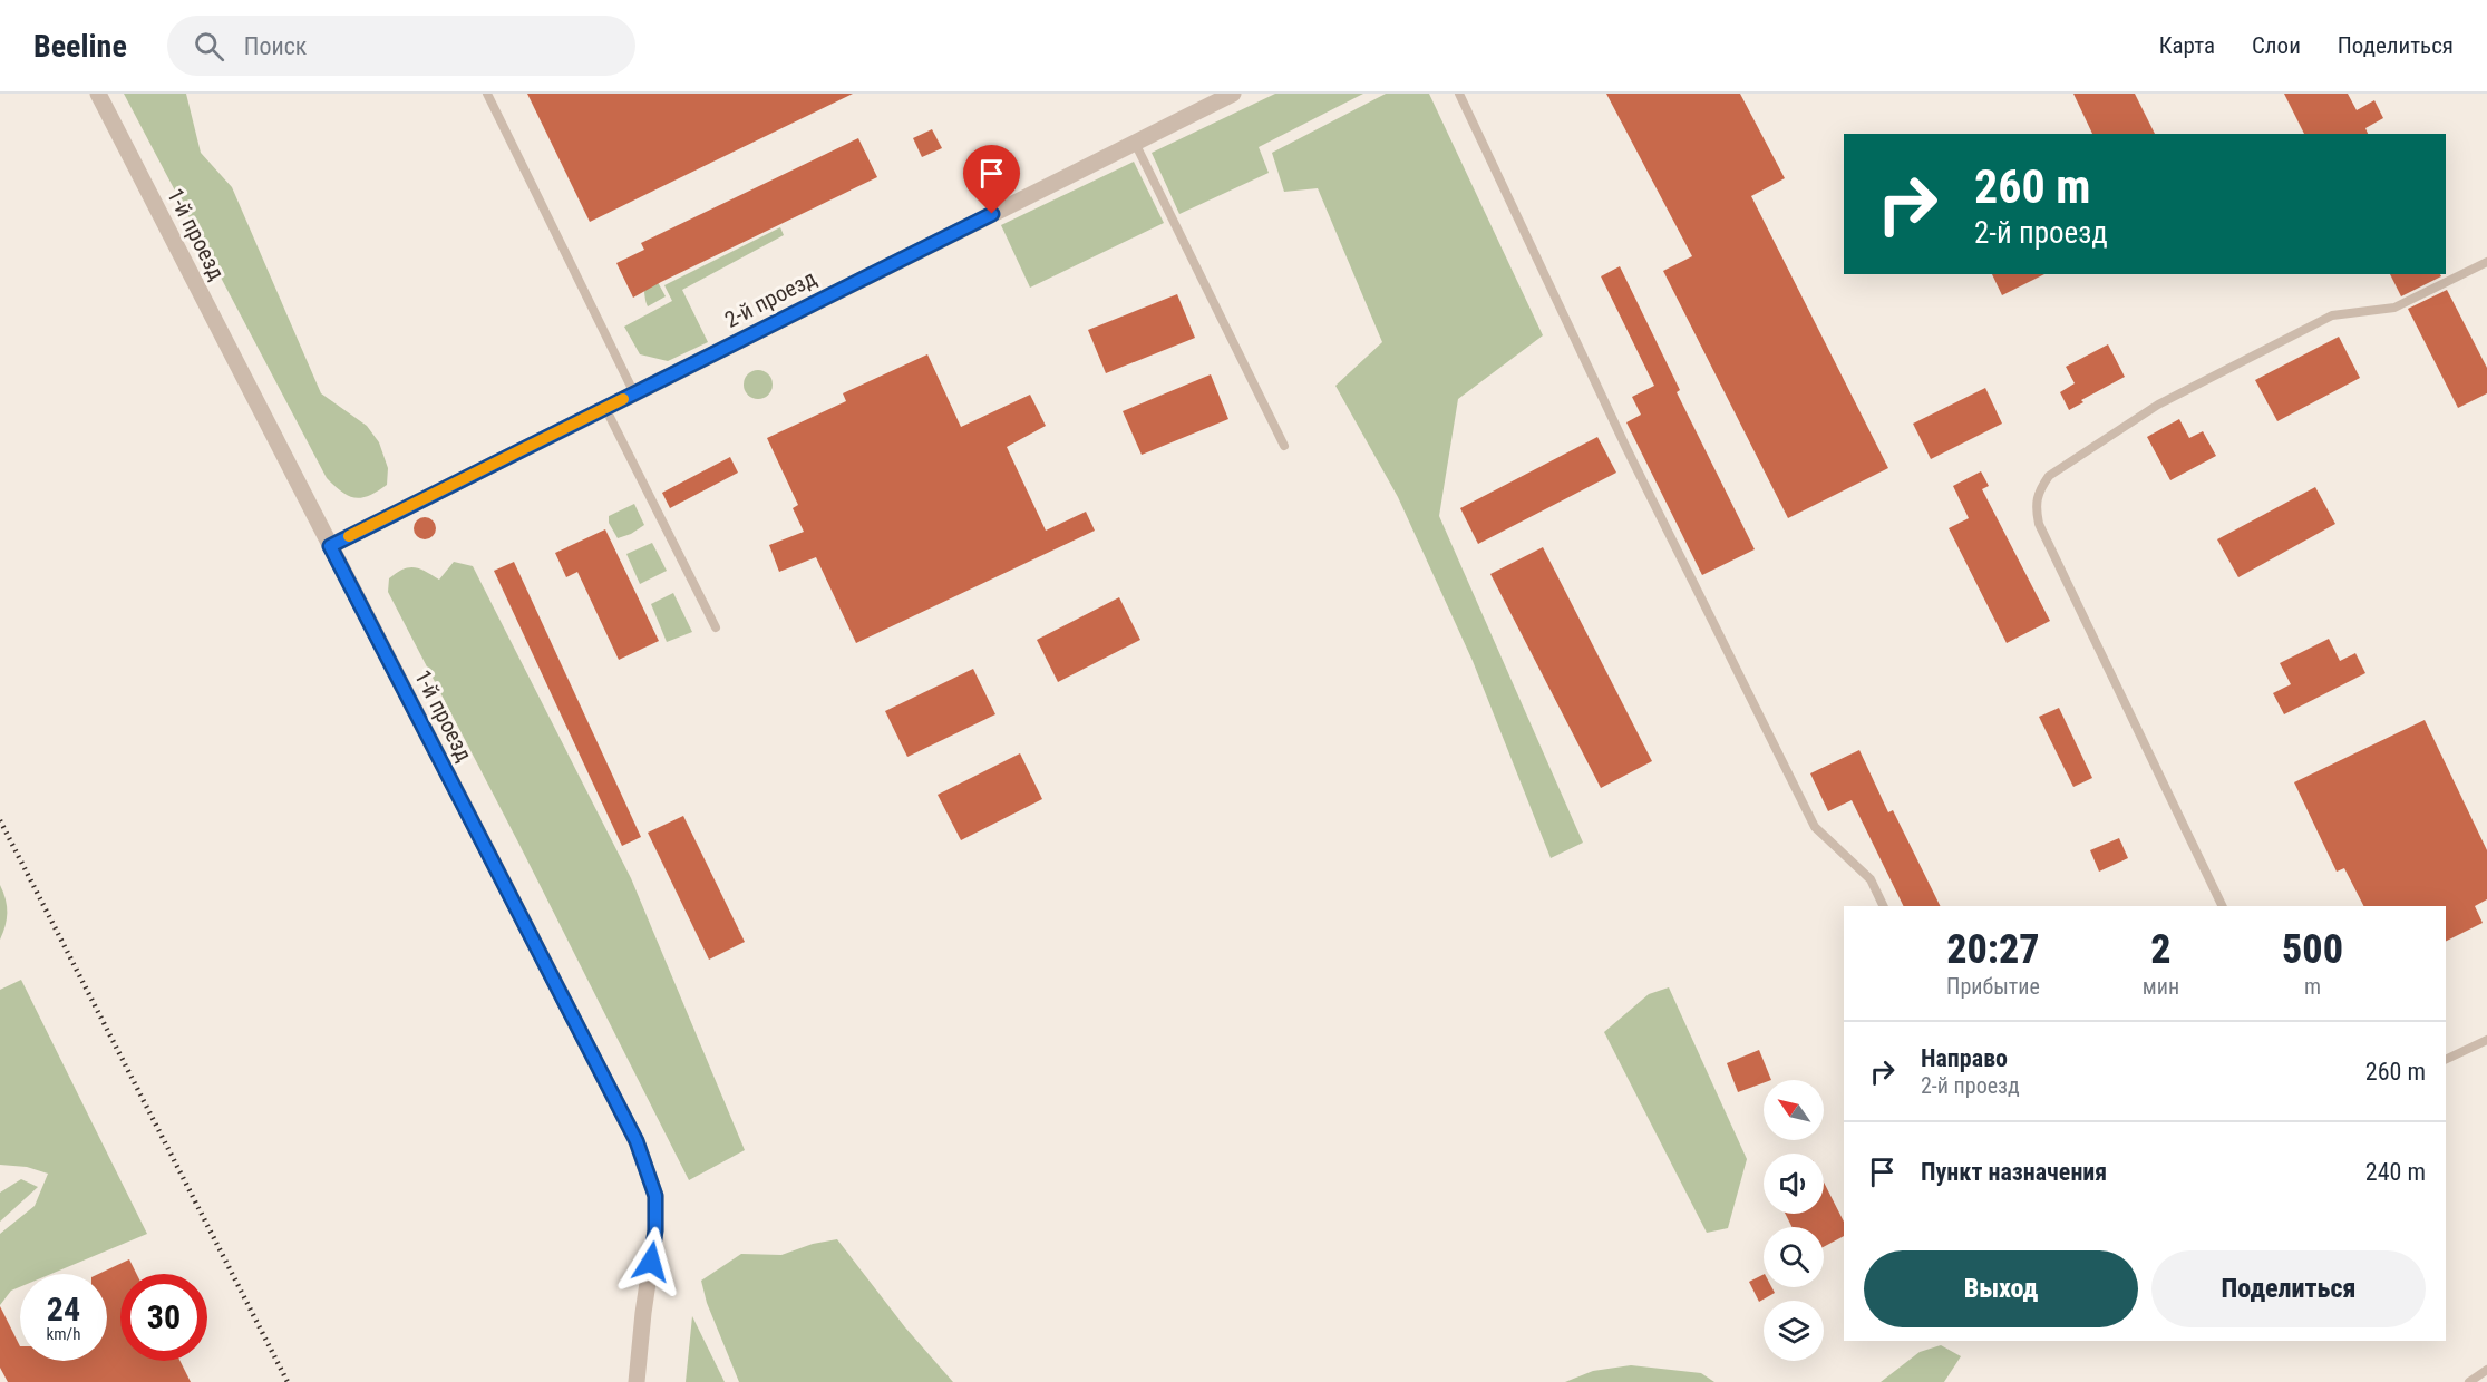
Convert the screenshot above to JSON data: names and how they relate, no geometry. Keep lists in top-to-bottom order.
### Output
{
  "streets": {
    "street": ["1-й проезд", "2-й проезд"]
  },
  "crossings": [
    ["1-й проезд", "2-й проезд"]
  ],
  "north": "top left",
  "page": {
    "header": "Beeline",
    "search": "Поиск",
    "nav": ["Карта", "Слои", "Поделиться"],
    "turn": ["260 m", "2-й проезд"],
    "eta": [
      "20:27",
      "Прибытие",
      "2",
      "мин",
      "500",
      "m"
    ],
    "list": [
      {
        "name": "Направо",
        "note": "2-й проезд",
        "value": "260 m"
      },
      {
        "name": "Пункт назначения",
        "value": "240 m"
      }
    ],
    "buttons": ["Выход", "Поделиться"],
    "speed": "24 km/h",
    "limit": "30"
  }
}
